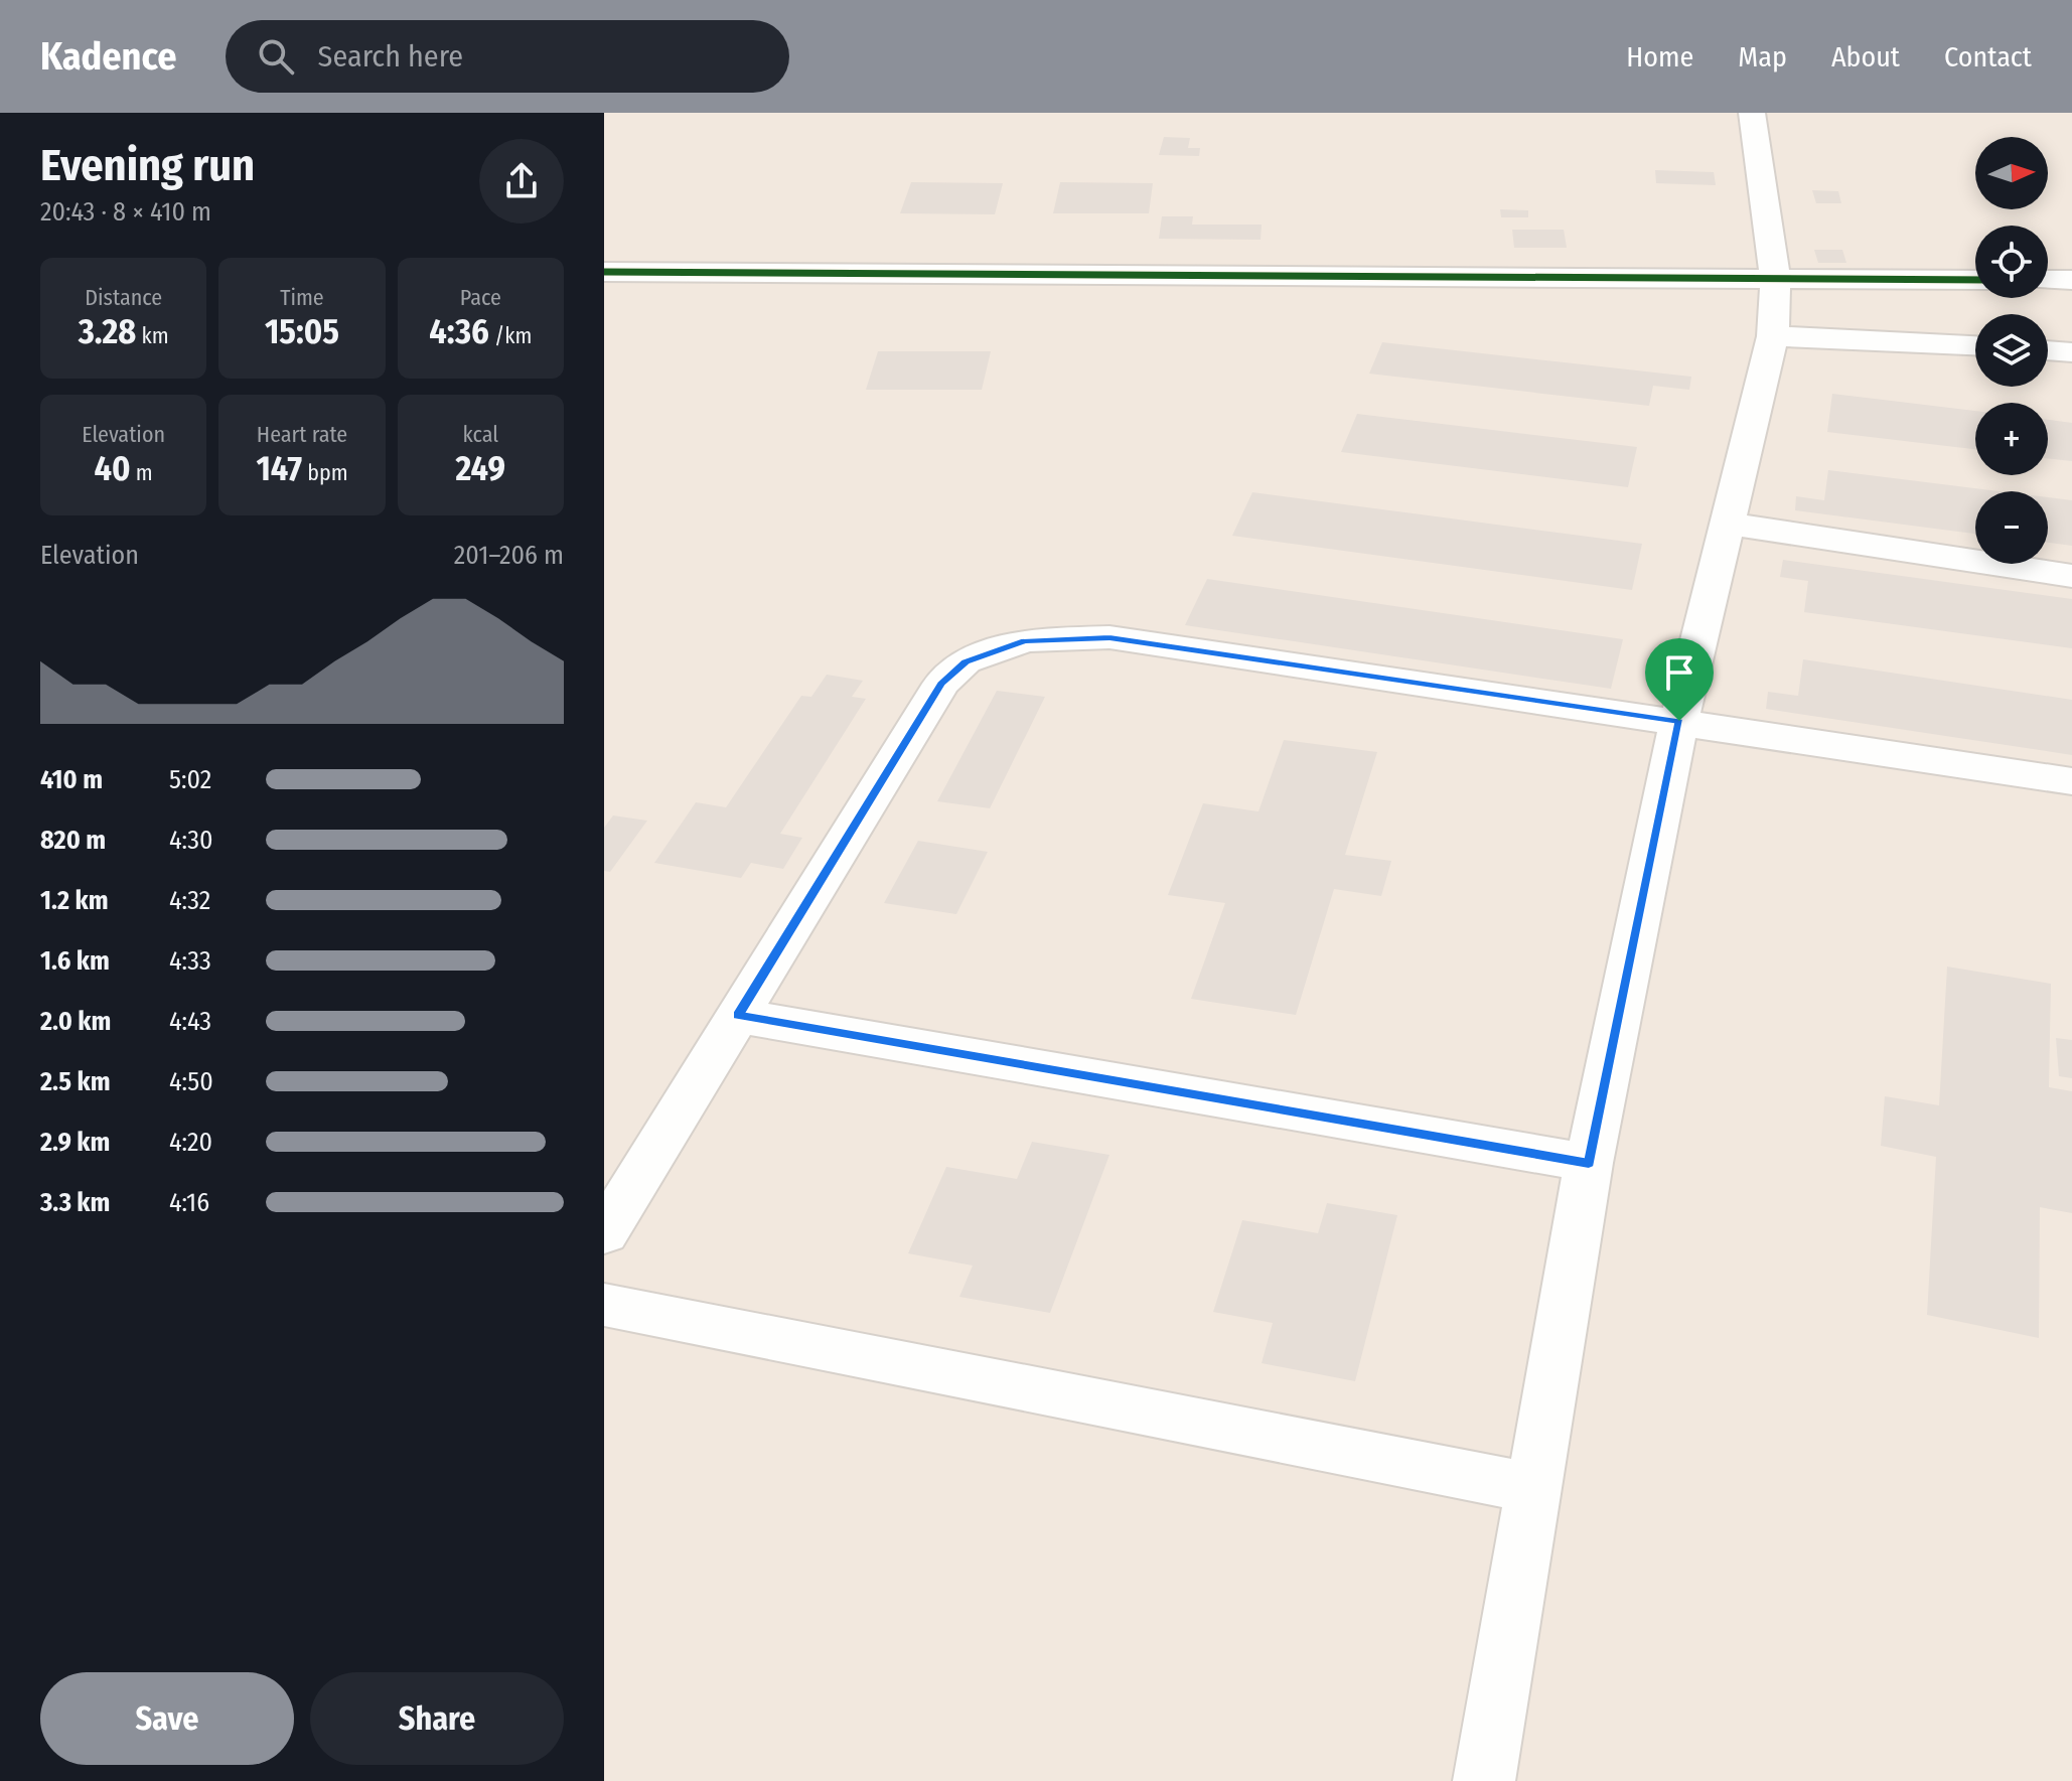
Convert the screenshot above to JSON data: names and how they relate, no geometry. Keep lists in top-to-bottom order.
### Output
{
  "north": "right",
  "page": {
    "header": "Kadence",
    "search": "Search here",
    "nav": [
      "Home",
      "Map",
      "About",
      "Contact"
    ],
    "heading": ["Evening run", "20:43 · 8 × 410 m"],
    "map_buttons": ["+", "−"],
    "stats": [
      ["Distance", "3.28 km"],
      ["Time", "15:05"],
      ["Pace", "4:36 /km"],
      ["Elevation", "40 m"],
      ["Heart rate", "147 bpm"],
      ["kcal", "249"]
    ],
    "chart": ["Elevation", "201–206 m"],
    "list": [
      {
        "name": "410 m",
        "note": "5:02"
      },
      {
        "name": "820 m",
        "note": "4:30"
      },
      {
        "name": "1.2 km",
        "note": "4:32"
      },
      {
        "name": "1.6 km",
        "note": "4:33"
      },
      {
        "name": "2.0 km",
        "note": "4:43"
      },
      {
        "name": "2.5 km",
        "note": "4:50"
      },
      {
        "name": "2.9 km",
        "note": "4:20"
      },
      {
        "name": "3.3 km",
        "note": "4:16"
      }
    ],
    "buttons": ["Save", "Share"]
  }
}
